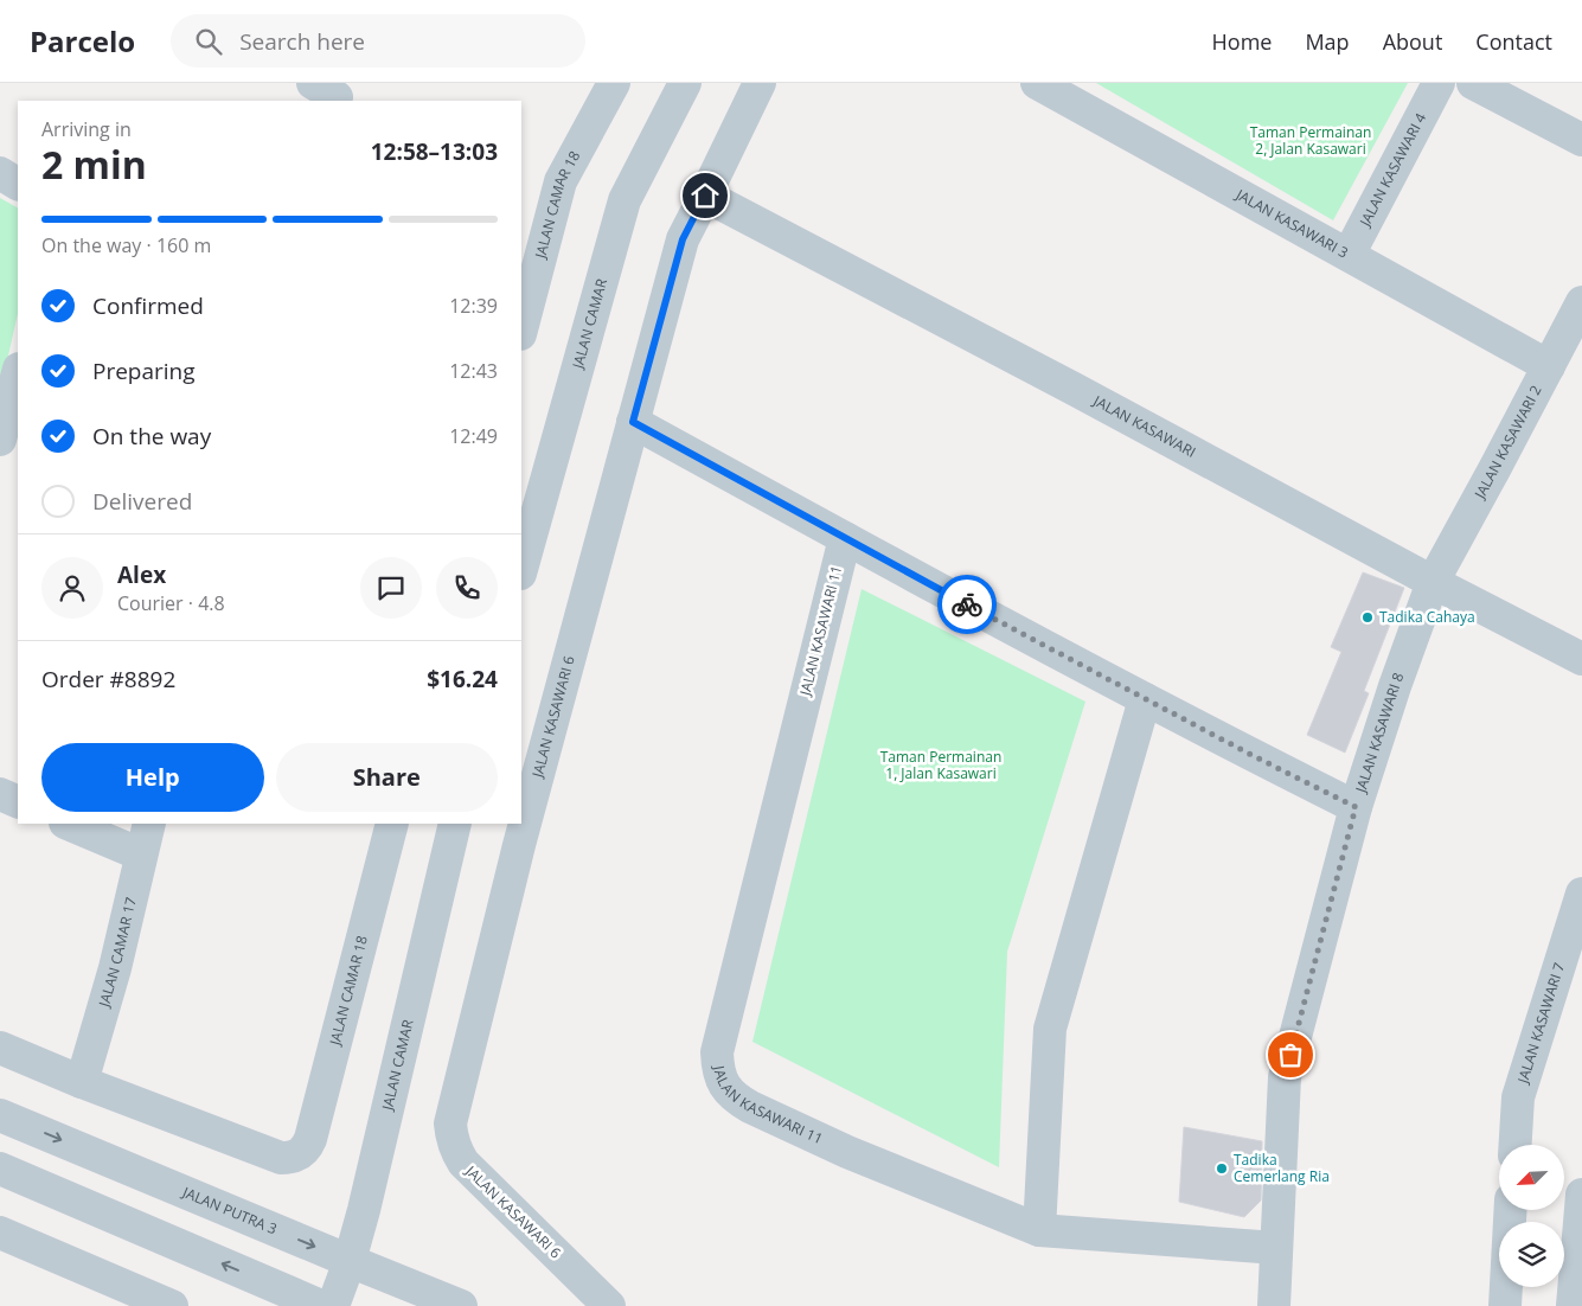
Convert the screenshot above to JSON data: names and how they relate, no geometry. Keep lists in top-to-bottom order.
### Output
{
  "streets": {
    "street": [
      "JALAN KASAWARI 4",
      "JALAN CAMAR 18",
      "JALAN KASAWARI 3",
      "JALAN CAMAR",
      "JALAN KASAWARI",
      "JALAN KASAWARI 2",
      "JALAN KASAWARI 11",
      "JALAN KASAWARI 6",
      "JALAN KASAWARI 8",
      "JALAN CAMAR 17",
      "JALAN KASAWARI 7",
      "JALAN PUTRA 3"
    ]
  },
  "crossings": [
    ["JALAN KASAWARI 4", "JALAN KASAWARI 3"],
    ["JALAN CAMAR 18", "JALAN CAMAR 17"],
    ["JALAN KASAWARI 3", "JALAN KASAWARI 2"],
    ["JALAN CAMAR", "JALAN PUTRA 3"],
    ["JALAN KASAWARI", "JALAN KASAWARI 2"],
    ["JALAN KASAWARI", "JALAN KASAWARI 6"],
    ["JALAN KASAWARI", "JALAN KASAWARI 8"],
    ["JALAN KASAWARI 2", "JALAN KASAWARI 8"],
    ["JALAN KASAWARI 11", "JALAN KASAWARI 8"]
  ],
  "parks": ["Taman Permainan 2, Jalan Kasawari", "Taman Permainan 1, Jalan Kasawari"],
  "places": ["Tadika Cahaya", "Tadika Cemerlang Ria"],
  "north": "bottom left",
  "page": {
    "header": "Parcelo",
    "search": "Search here",
    "nav": [
      "Home",
      "Map",
      "About",
      "Contact"
    ],
    "heading": ["2 min", "Arriving in", "12:58–13:03"],
    "panel": [
      "Alex",
      "Courier · 4.8",
      "Order #8892",
      "$16.24"
    ],
    "bar": "On the way · 160 m",
    "list": [
      ["Confirmed", "12:39"],
      ["Preparing", "12:43"],
      ["On the way", "12:49"],
      "Delivered"
    ],
    "buttons": ["Help", "Share"]
  }
}
